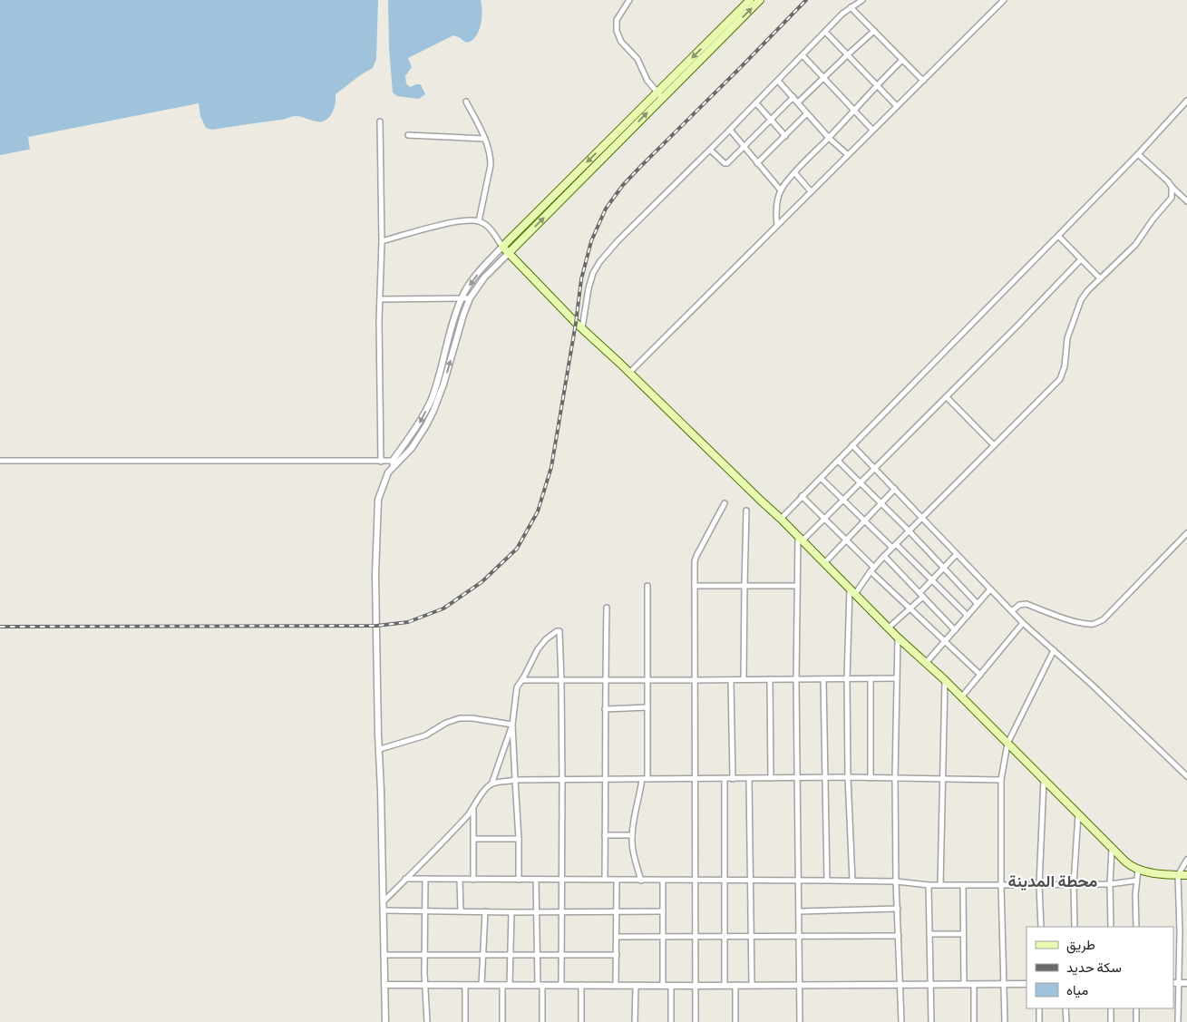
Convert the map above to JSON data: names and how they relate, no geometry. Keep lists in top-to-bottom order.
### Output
{
  "districts": ["محطة المدينة"],
  "legend": ["طريق", "سكة حديد", "مياه"]
}
